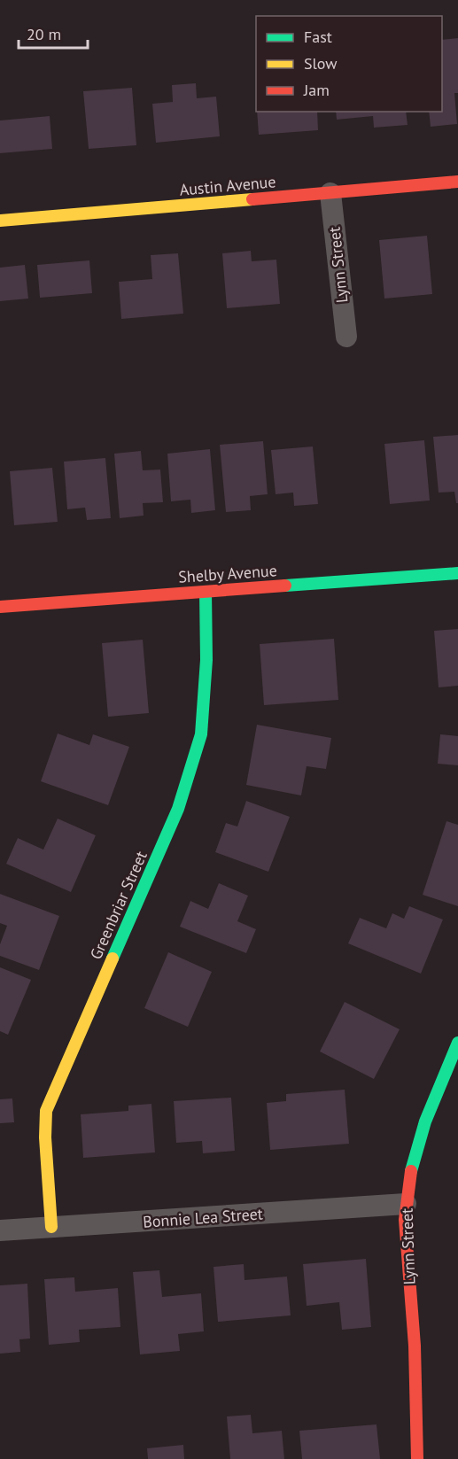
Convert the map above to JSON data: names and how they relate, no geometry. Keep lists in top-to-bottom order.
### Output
{
  "streets": {
    "street": [
      "Austin Avenue",
      "Lynn Street",
      "Shelby Avenue",
      "Greenbriar Street",
      "Bonnie Lea Street"
    ]
  },
  "crossings": [
    ["Austin Avenue", "Lynn Street"],
    ["Lynn Street", "Bonnie Lea Street"],
    ["Shelby Avenue", "Greenbriar Street"],
    ["Greenbriar Street", "Bonnie Lea Street"]
  ],
  "legend": ["Fast", "Slow", "Jam"],
  "scale_bar": "20 m"
}
